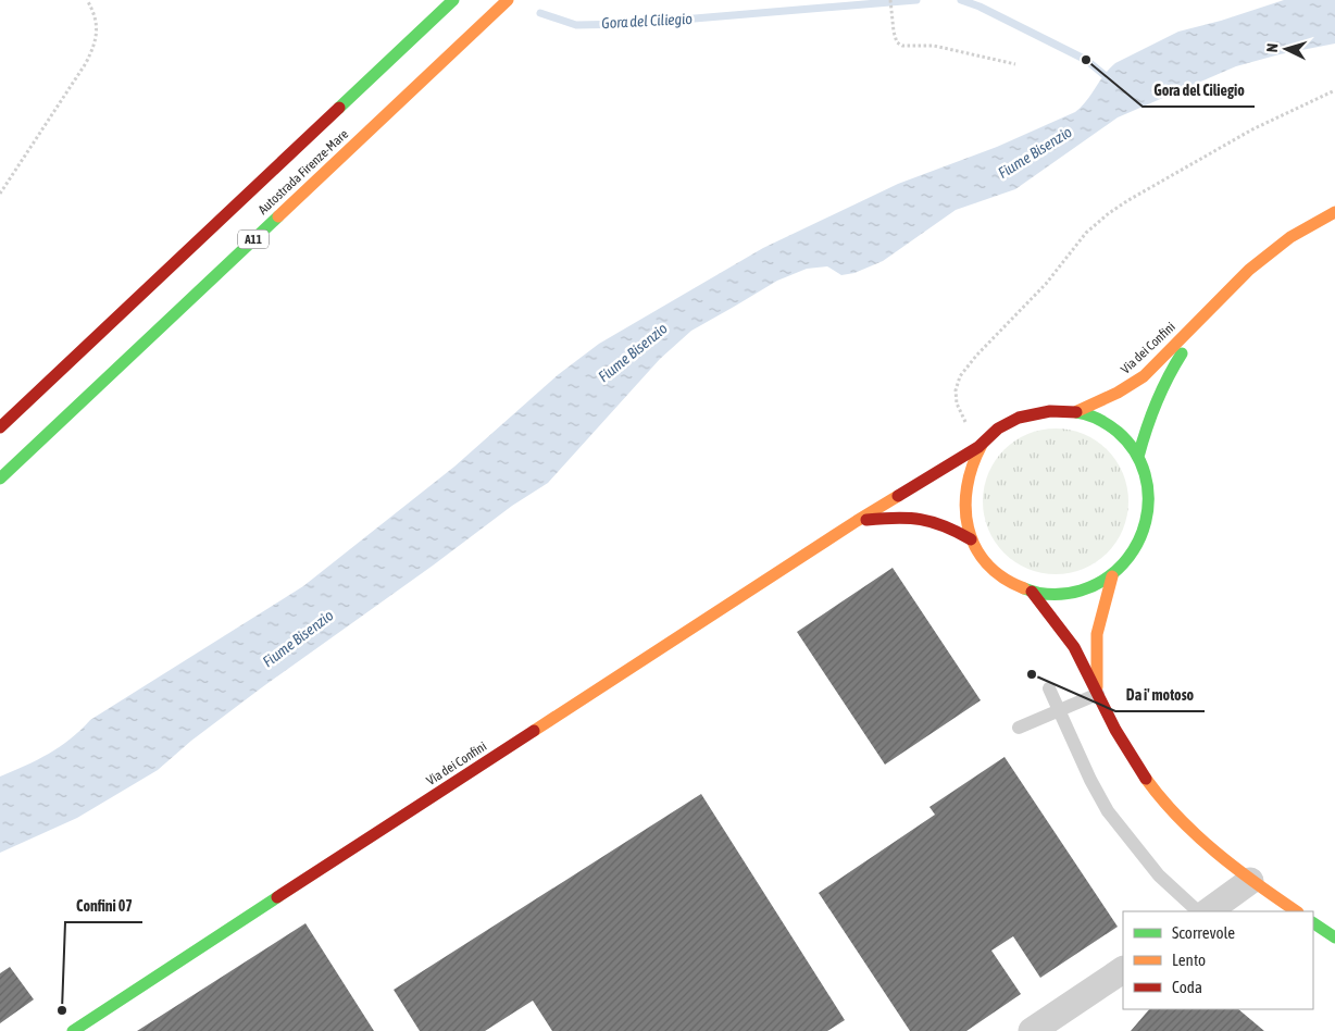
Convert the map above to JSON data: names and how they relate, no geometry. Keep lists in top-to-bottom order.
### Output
{
  "streets": {
    "main road": ["Autostrada Firenze-Mare", "A11", "Via dei Confini"]
  },
  "water": ["Gora del Ciliegio", "Fiume Bisenzio"],
  "places": ["Gora del Ciliegio", "Da i' motoso", "Confini 07"],
  "legend": ["Scorrevole", "Lento", "Coda"],
  "north": "left"
}
